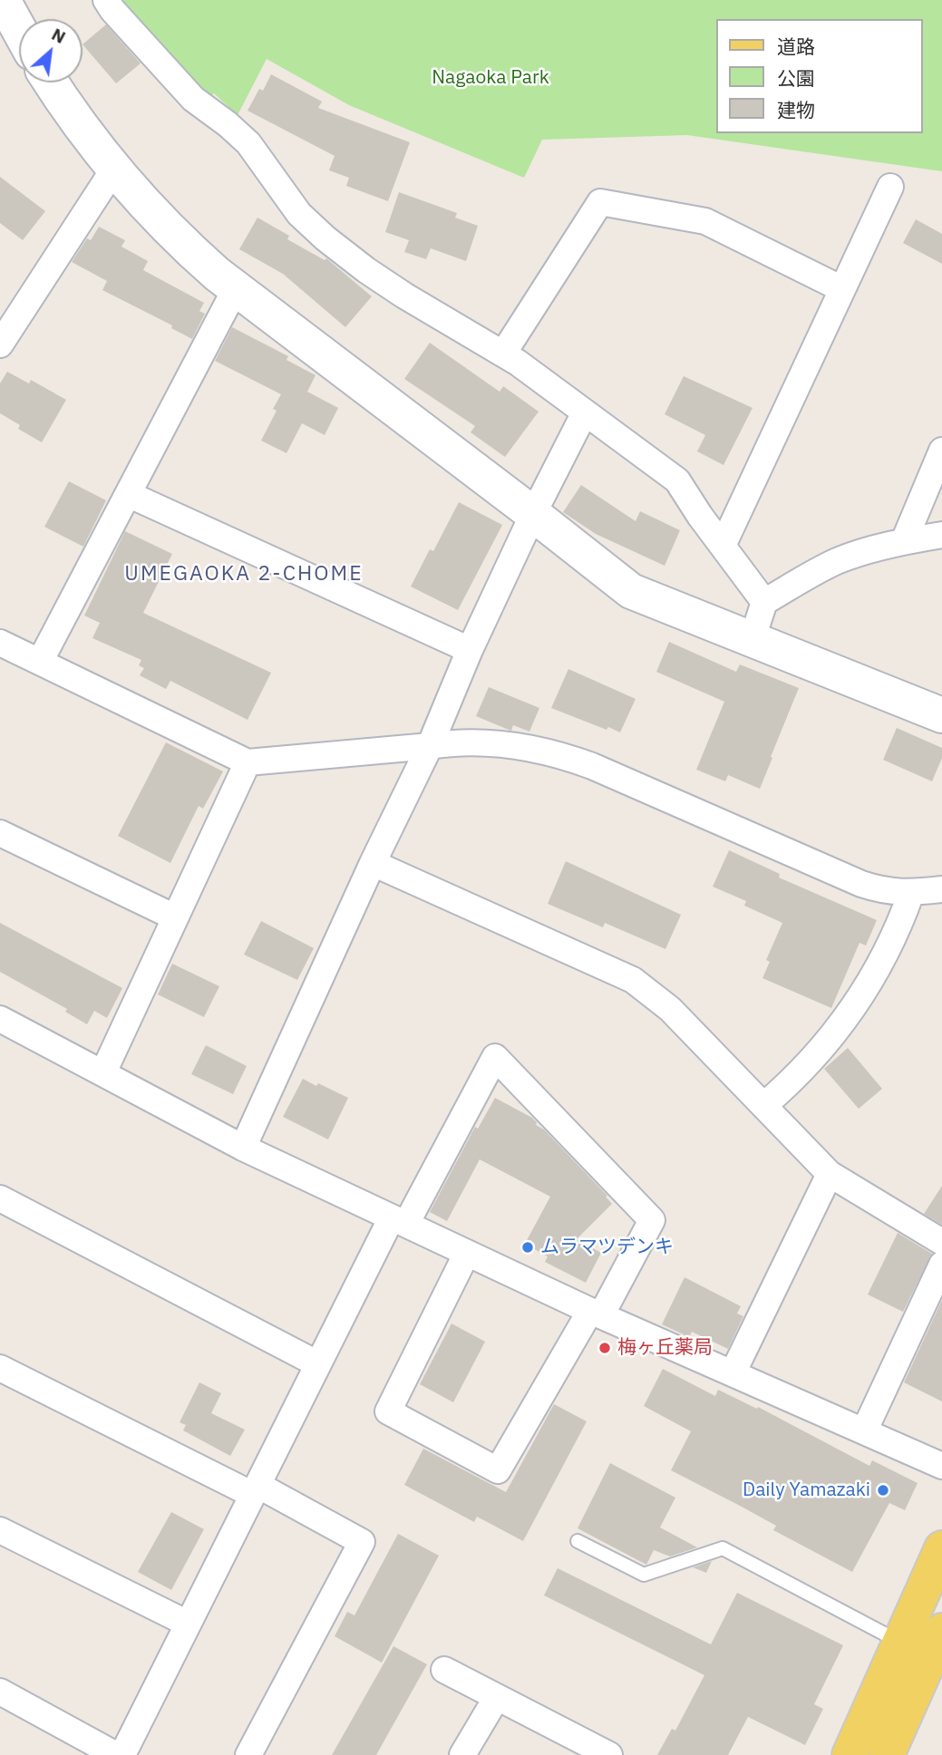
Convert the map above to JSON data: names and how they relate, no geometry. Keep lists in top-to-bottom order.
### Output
{
  "districts": ["UMEGAOKA 2-CHOME"],
  "parks": ["Nagaoka Park"],
  "places": ["ムラマツデンキ", "梅ヶ丘薬局", "Daily Yamazaki"],
  "legend": ["道路", "公園", "建物"],
  "north": "top right"
}
